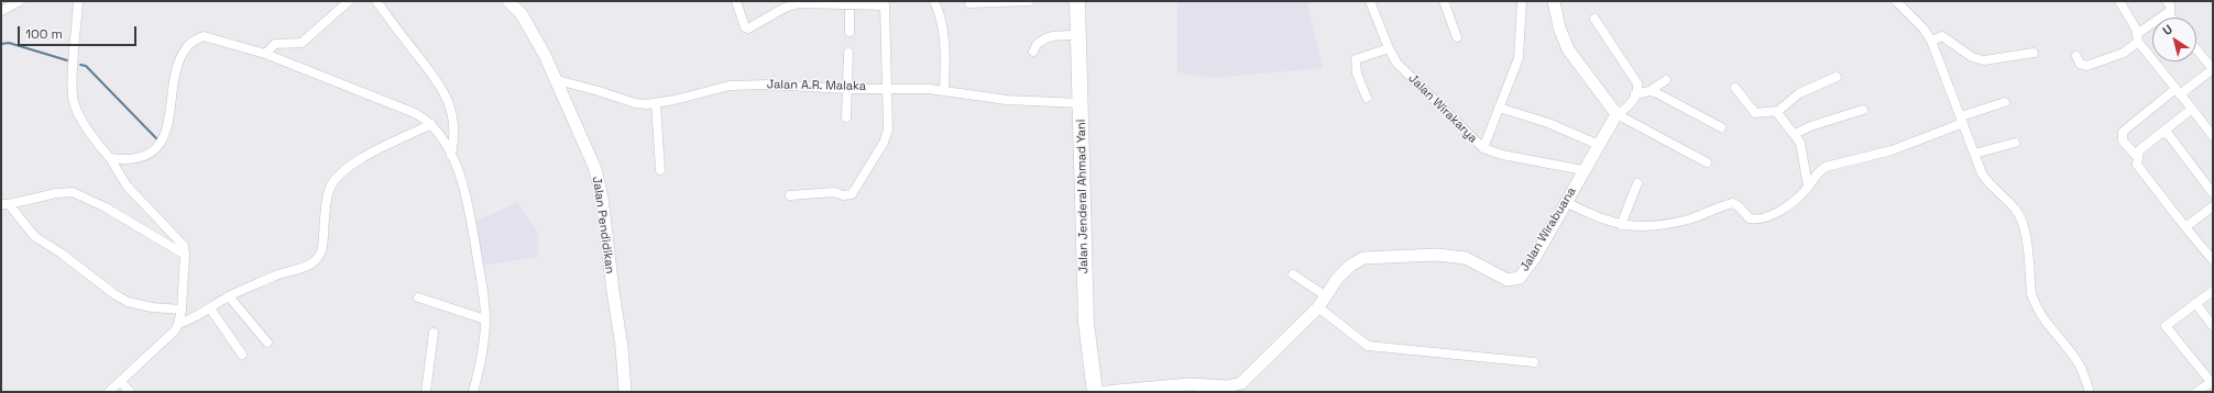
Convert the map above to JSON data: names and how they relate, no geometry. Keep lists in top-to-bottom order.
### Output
{
  "streets": {
    "highway": ["Jalan Jenderal Ahmad Yani"],
    "street": [
      "Jalan A.R. Malaka",
      "Jalan Wirakarya",
      "Jalan Pendidikan",
      "Jalan Wirabuana"
    ]
  },
  "crossings": [
    ["Jalan A.R. Malaka", "Jalan Jenderal Ahmad Yani"],
    ["Jalan A.R. Malaka", "Jalan Pendidikan"],
    ["Jalan Wirakarya", "Jalan Wirabuana"]
  ],
  "scale_bar": "100 m",
  "north": "top left"
}
